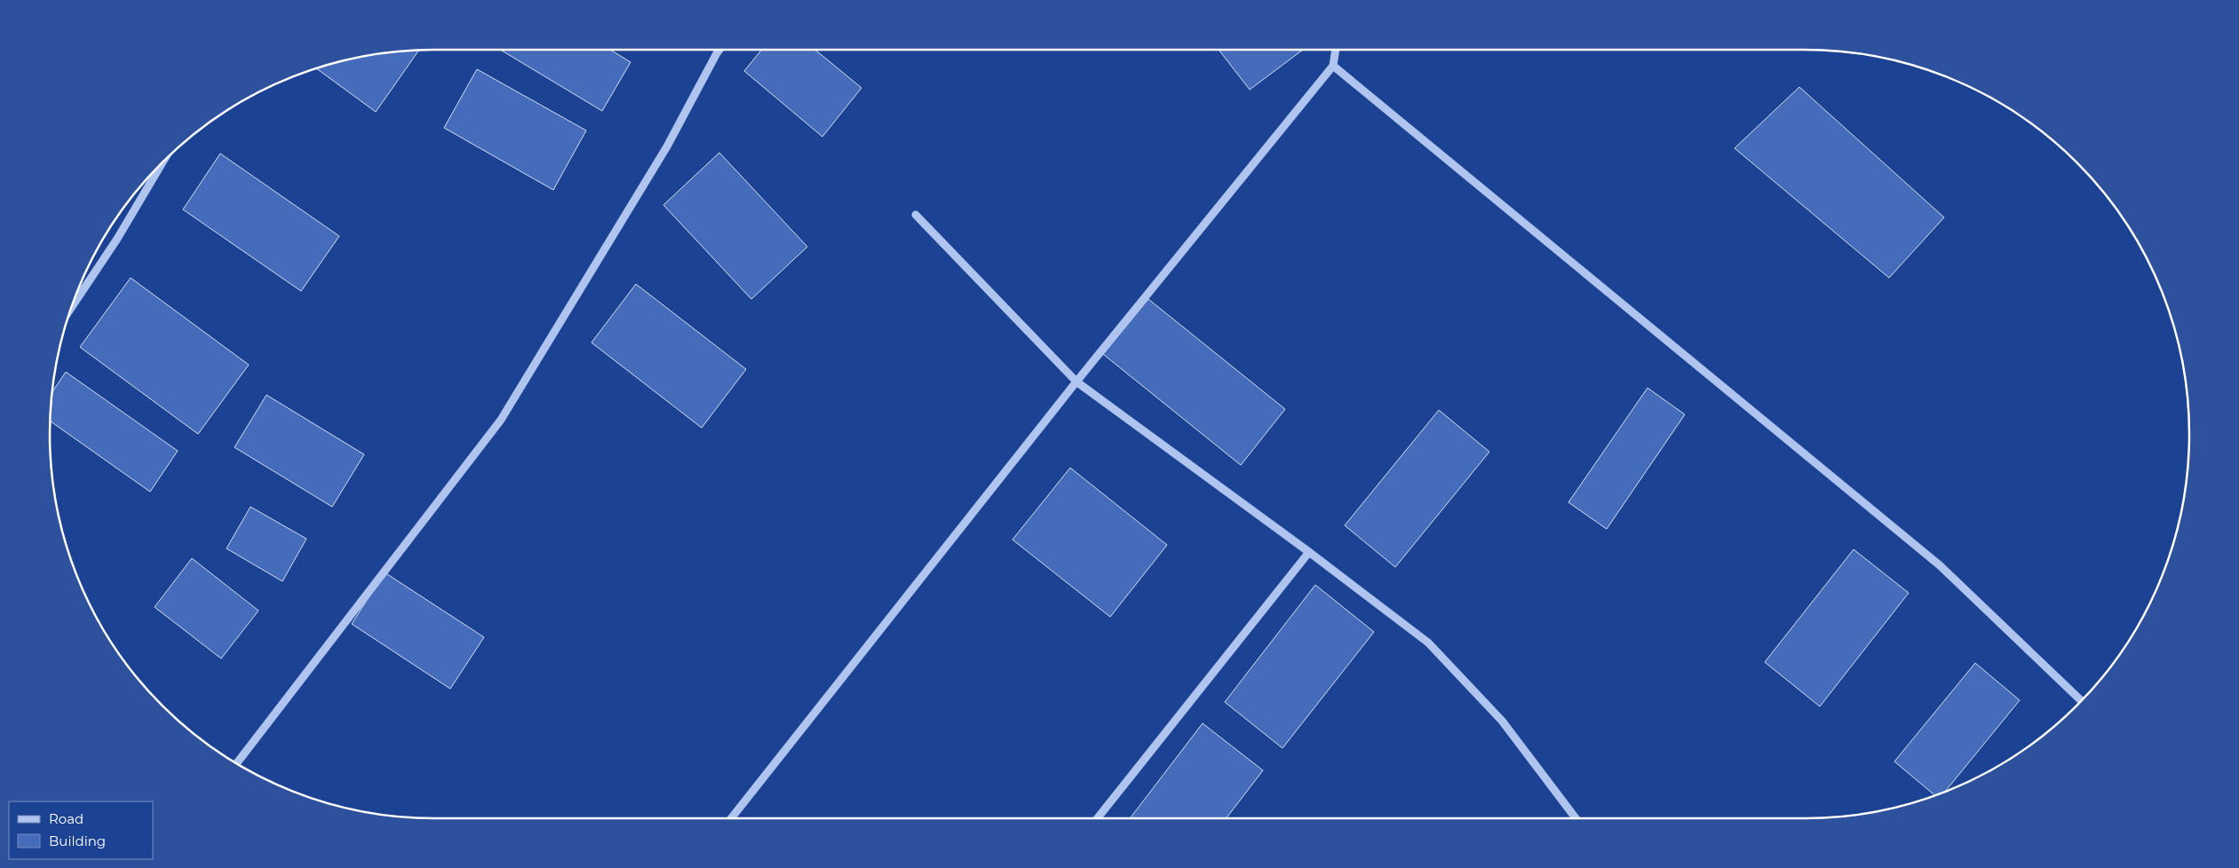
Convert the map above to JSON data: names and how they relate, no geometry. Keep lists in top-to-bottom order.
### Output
{
  "legend": ["Road", "Building"]
}
